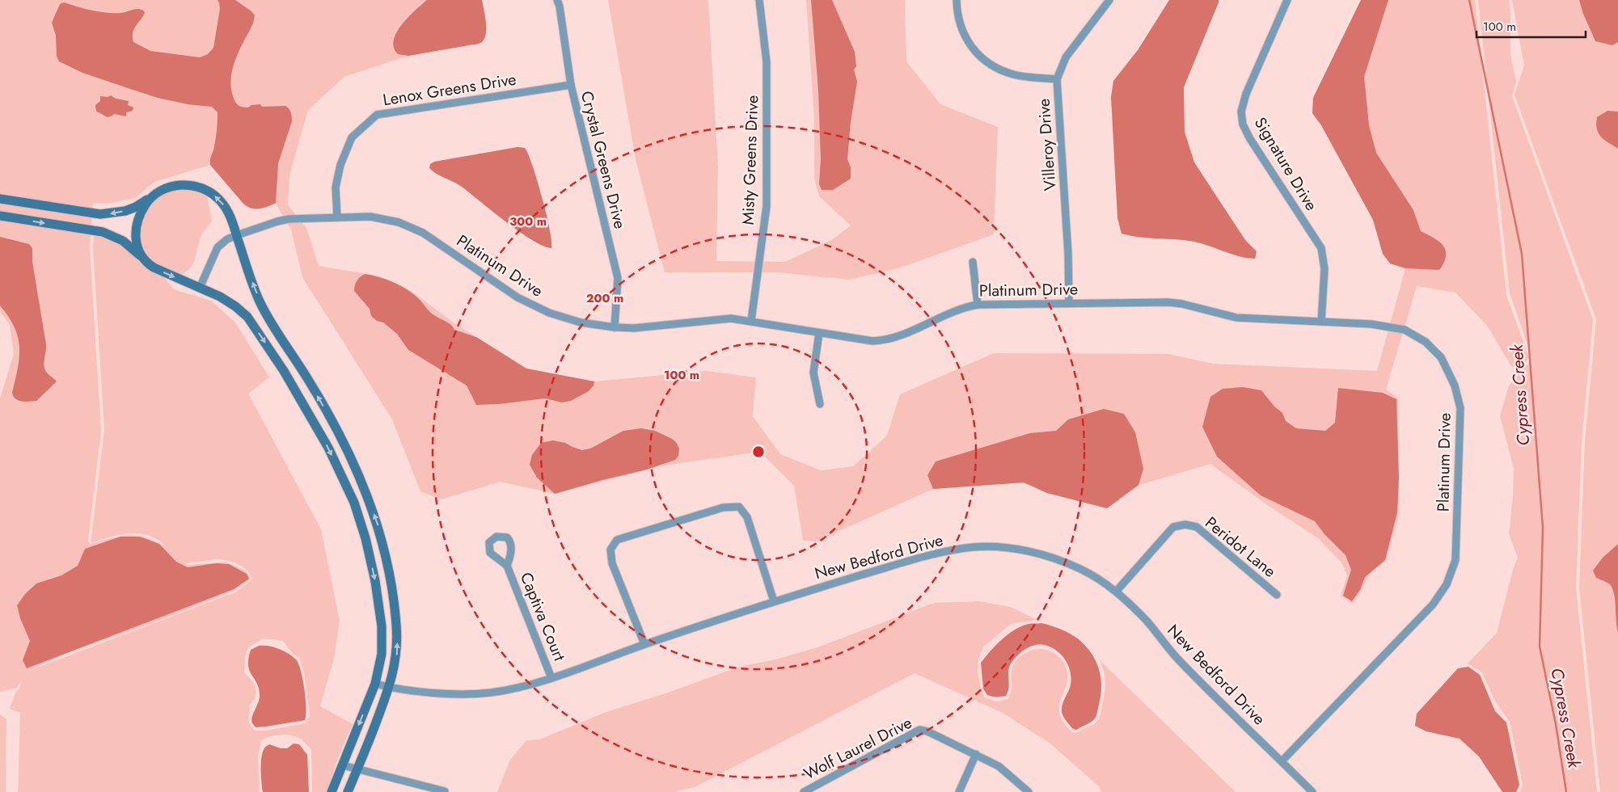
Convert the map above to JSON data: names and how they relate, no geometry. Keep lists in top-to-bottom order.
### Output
{
  "streets": {
    "street": [
      "Lenox Greens Drive",
      "Villeroy Drive",
      "Crystal Greens Drive",
      "Misty Greens Drive",
      "Signature Drive",
      "Platinum Drive",
      "Peridot Lane",
      "New Bedford Drive",
      "Captiva Court",
      "Wolf Laurel Drive"
    ]
  },
  "crossings": [
    ["Lenox Greens Drive", "Crystal Greens Drive"],
    ["Lenox Greens Drive", "Platinum Drive"],
    ["Villeroy Drive", "Platinum Drive"],
    ["Crystal Greens Drive", "Platinum Drive"],
    ["Misty Greens Drive", "Platinum Drive"],
    ["Signature Drive", "Platinum Drive"],
    ["Platinum Drive", "New Bedford Drive"],
    ["Peridot Lane", "New Bedford Drive"],
    ["New Bedford Drive", "Captiva Court"]
  ],
  "water": ["Cypress Creek"],
  "scale_bar": "100 m",
  "rings": ["300 m", "200 m", "100 m"]
}
